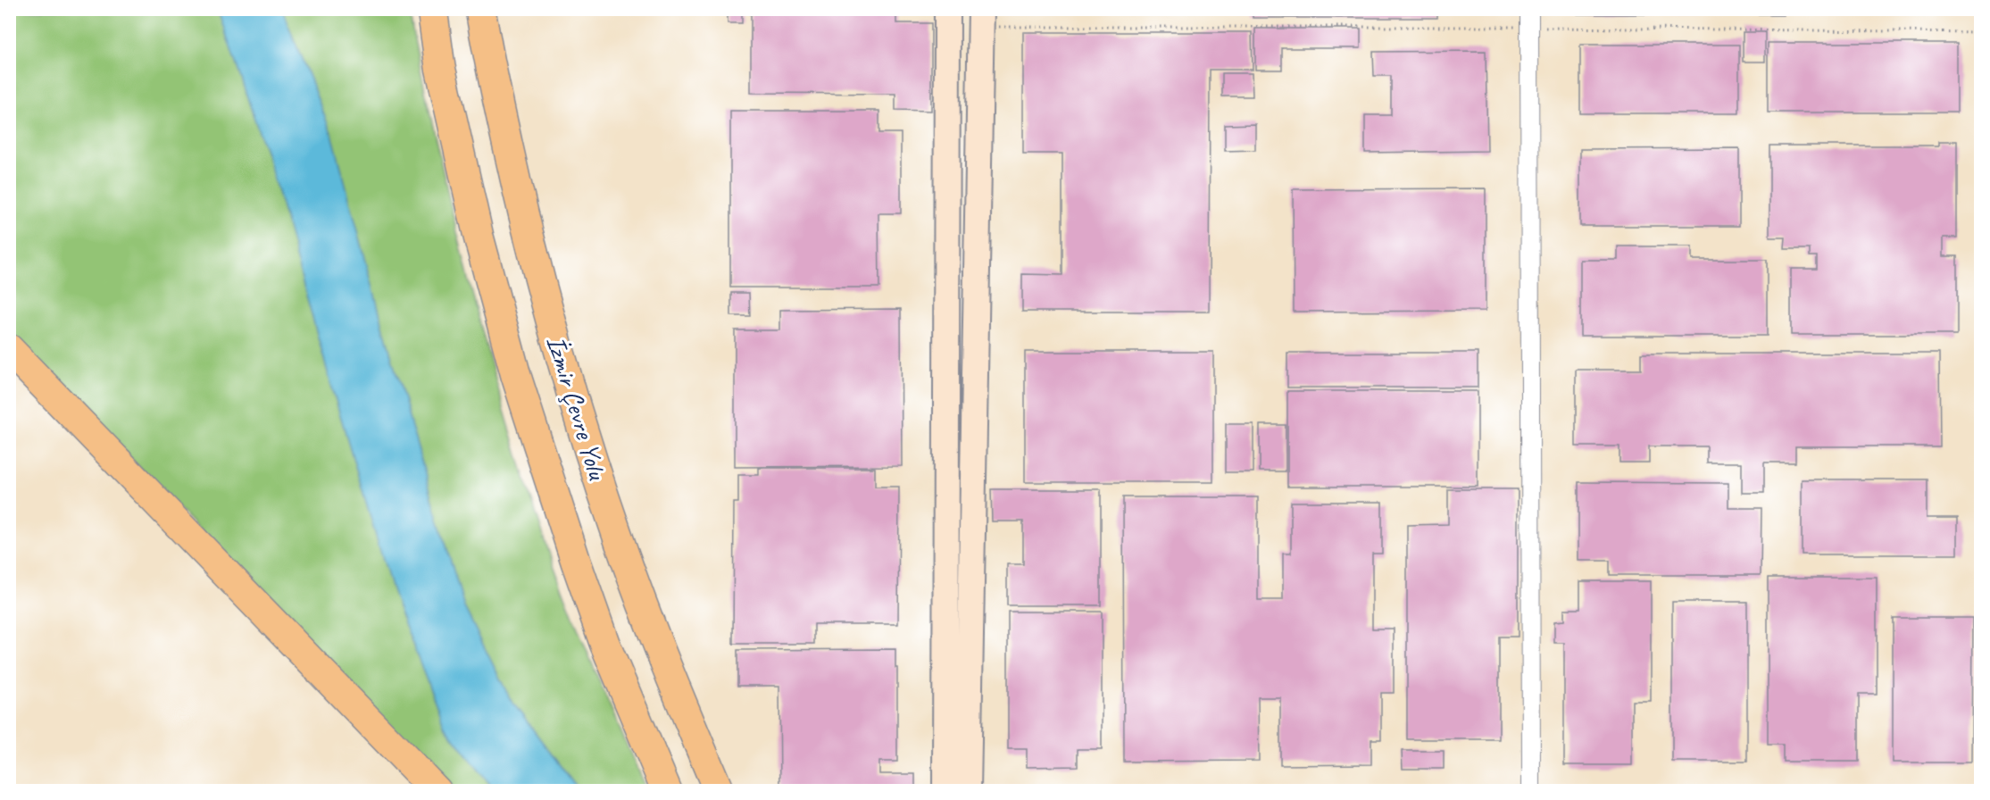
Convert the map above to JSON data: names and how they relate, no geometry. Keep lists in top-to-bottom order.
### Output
{
  "streets": {
    "highway": ["İzmir Çevre Yolu"]
  }
}
